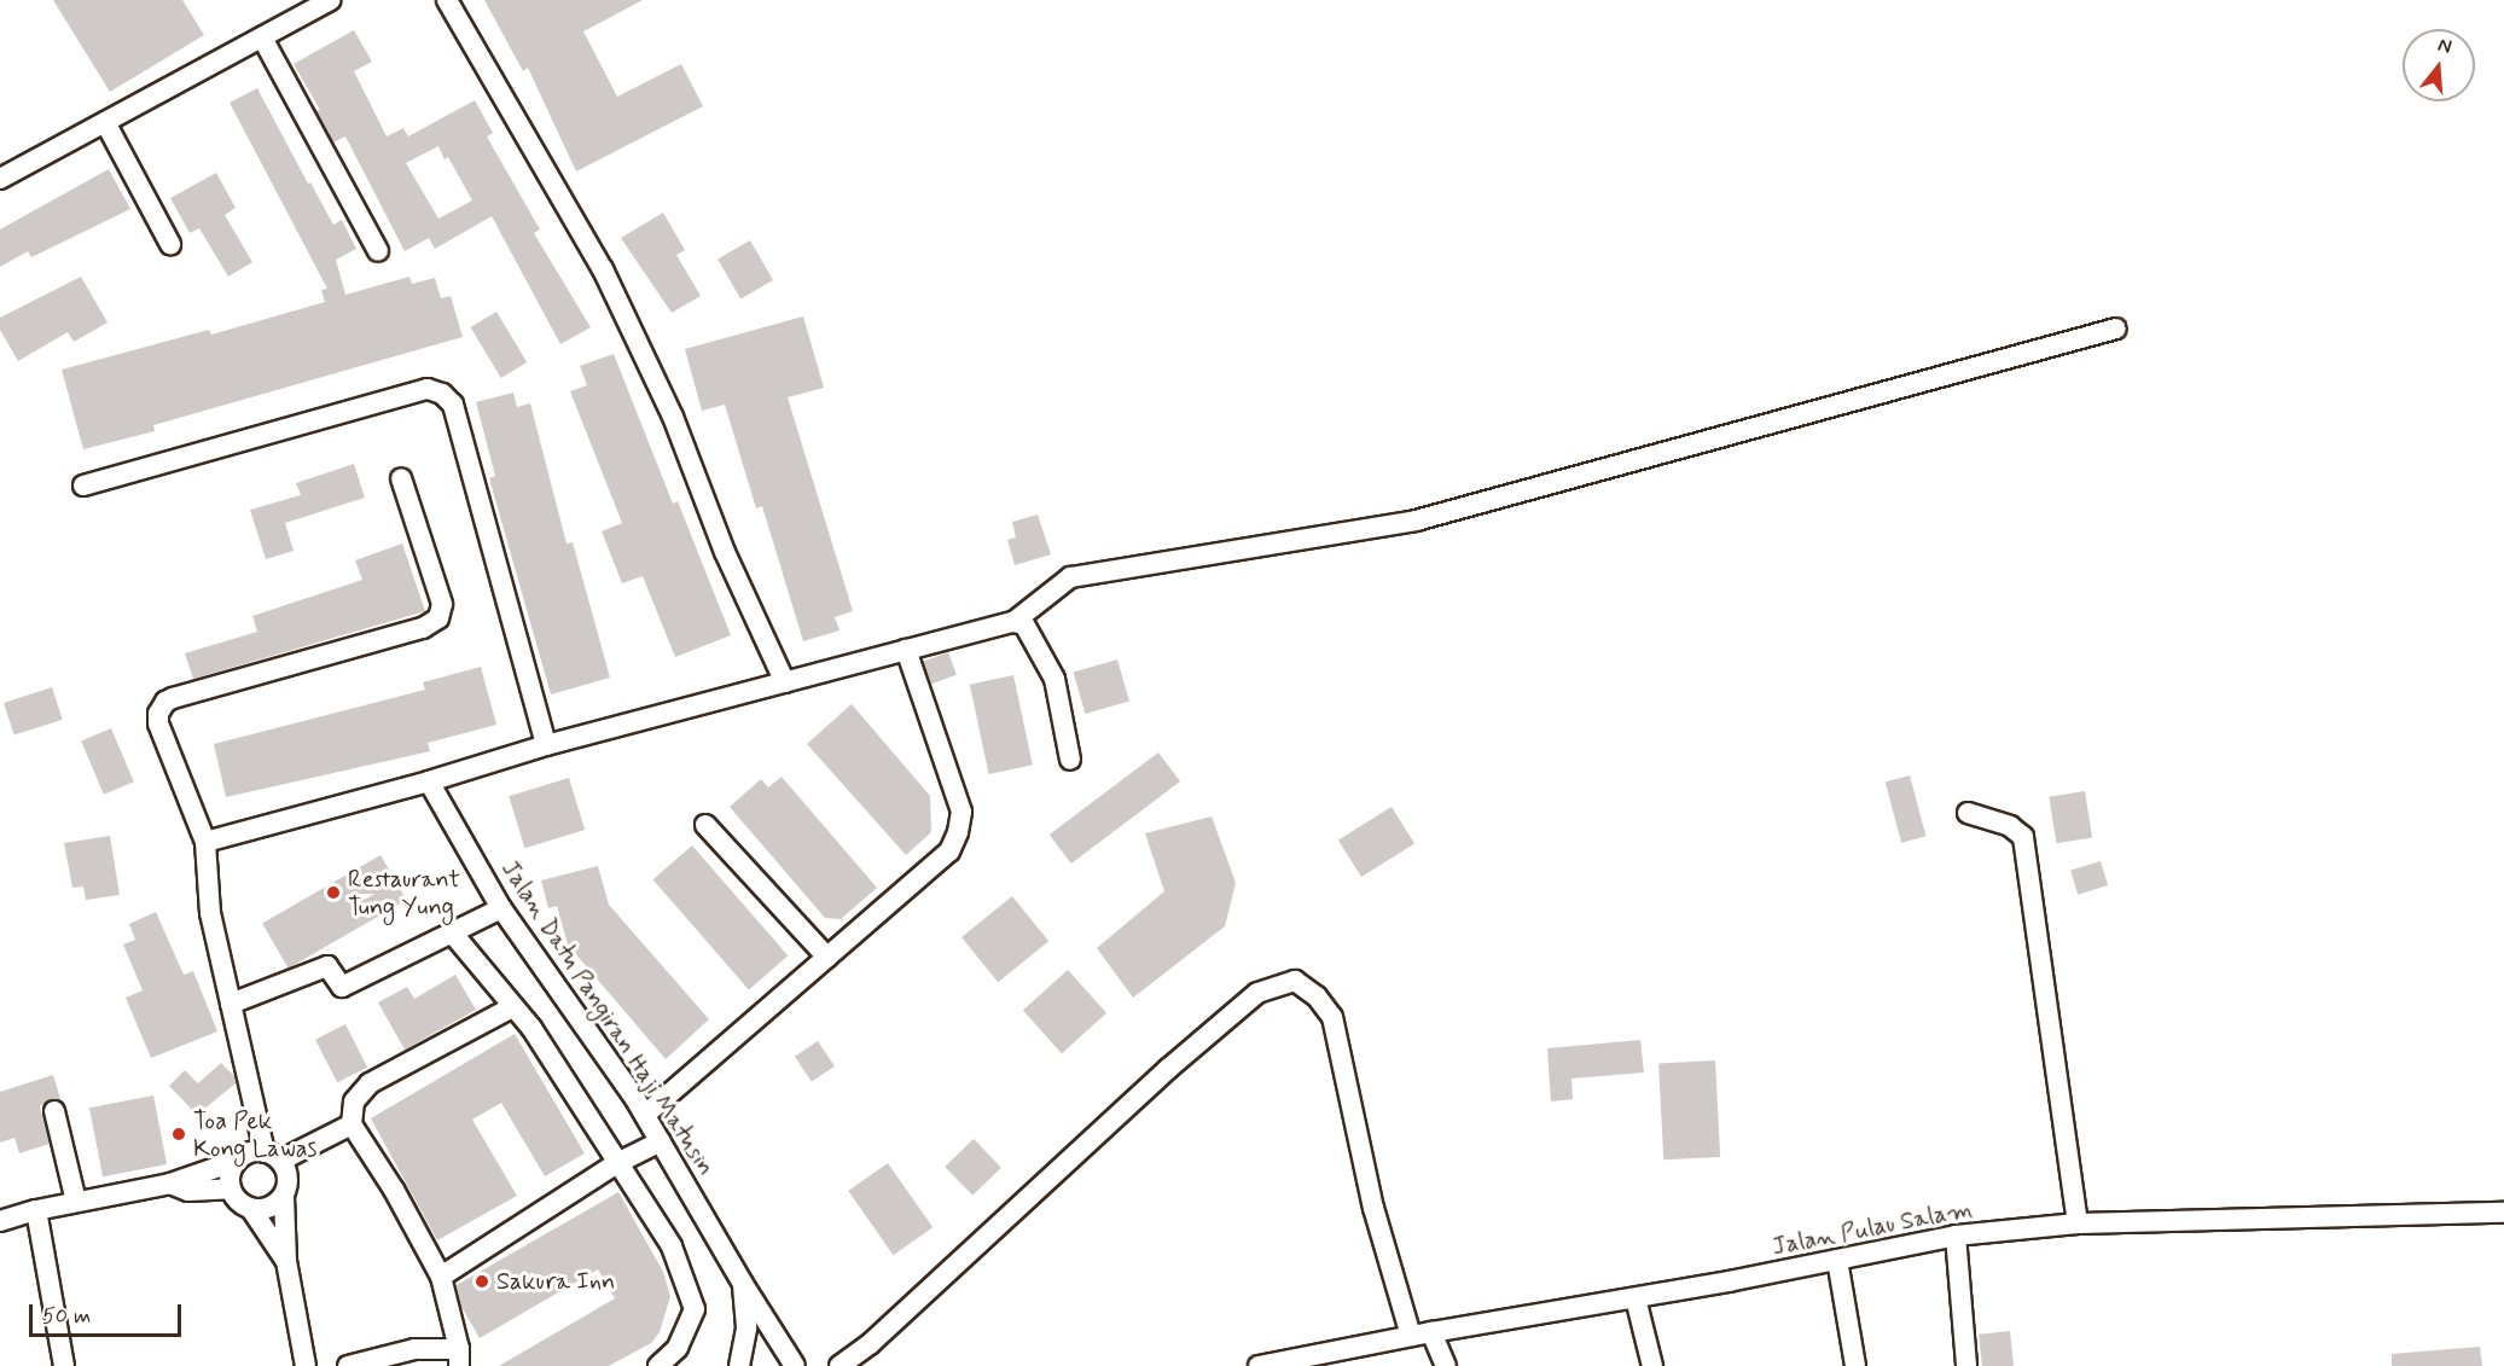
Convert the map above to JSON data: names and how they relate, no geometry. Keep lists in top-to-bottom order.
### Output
{
  "streets": {
    "street": ["Jalan Datu Pangiran Haji Matusin", "Jalan Pulau Salam"]
  },
  "places": ["Restaurant Tung Yung", "Toa Pek Kong Lawas", "Sakura Inn"],
  "scale_bar": "50 m",
  "north": "top"
}
